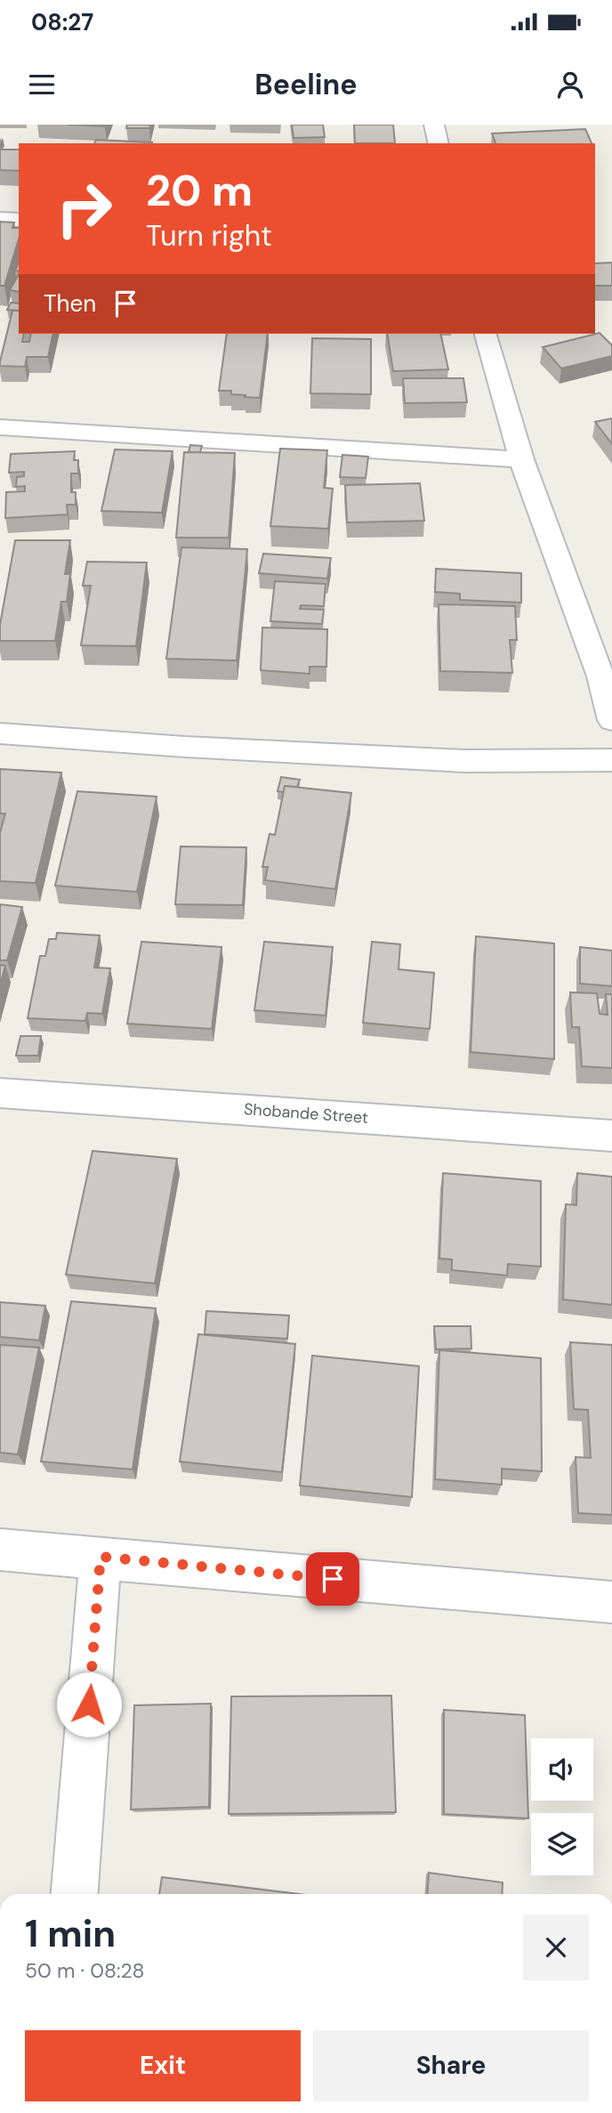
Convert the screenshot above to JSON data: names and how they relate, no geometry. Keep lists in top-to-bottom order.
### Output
{
  "streets": {
    "street": ["Shobande Street"]
  },
  "page": {
    "status": "08:27",
    "header": "Beeline",
    "turn": ["20 m", "Turn right"],
    "then": "Then",
    "heading": ["1 min", "50 m · 08:28"],
    "buttons": ["Exit", "Share"]
  }
}
